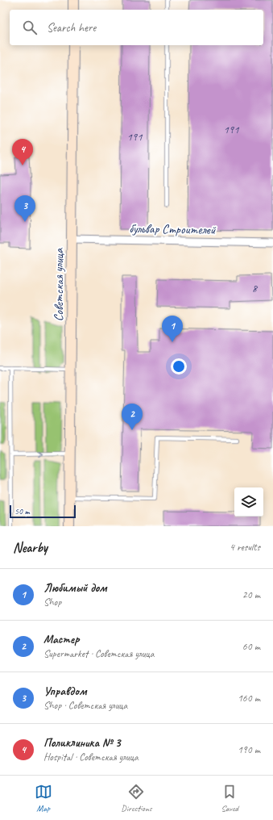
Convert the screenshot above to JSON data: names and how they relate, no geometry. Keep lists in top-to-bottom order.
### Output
{
  "streets": {
    "main road": ["Советская улица"],
    "street": ["бульвар Строителей"]
  },
  "crossings": [
    ["бульвар Строителей", "Советская улица"]
  ],
  "house_numbers": ["191", "191", "8"],
  "scale_bar": "50 m",
  "page": {
    "search": "Search here",
    "pins": [
      "4",
      "3",
      "1",
      "2"
    ],
    "scale": "50 m",
    "heading": ["Nearby", "4 results"],
    "list": [
      {
        "mark": "1",
        "name": "Любимый дом",
        "note": "Shop",
        "value": "20 m"
      },
      {
        "mark": "2",
        "name": "Мастер",
        "note": "Supermarket · Советская улица",
        "value": "60 m"
      },
      {
        "mark": "3",
        "name": "Управдом",
        "note": "Shop · Советская улица",
        "value": "160 m"
      },
      {
        "mark": "4",
        "name": "Поликлиника № 3",
        "note": "Hospital · Советская улица",
        "value": "190 m"
      }
    ],
    "nav": ["Map", "Directions", "Saved"]
  }
}
